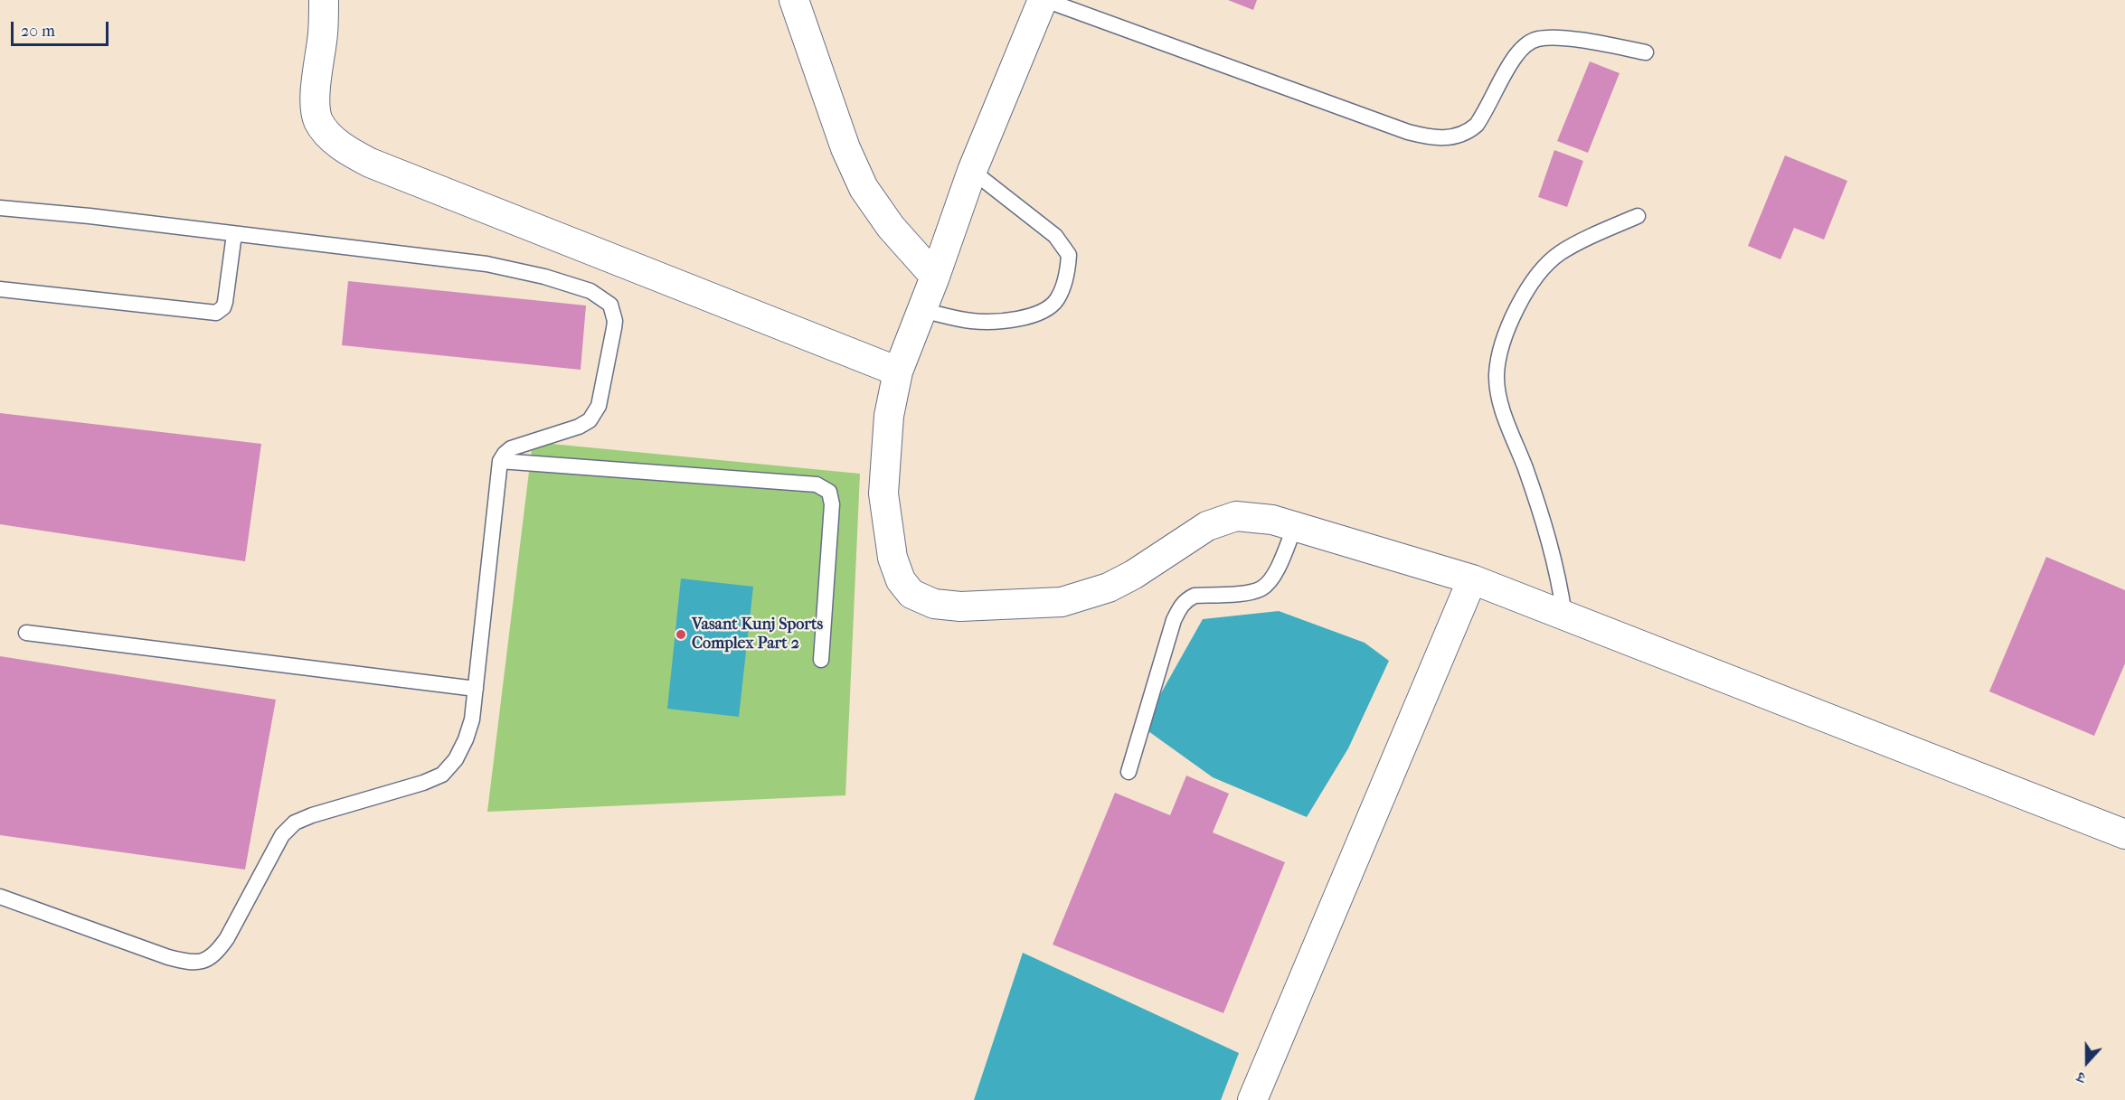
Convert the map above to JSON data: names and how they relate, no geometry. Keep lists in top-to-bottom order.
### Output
{
  "places": ["Vasant Kunj Sports Complex Part 2"],
  "scale_bar": "20 m",
  "north": "bottom"
}
